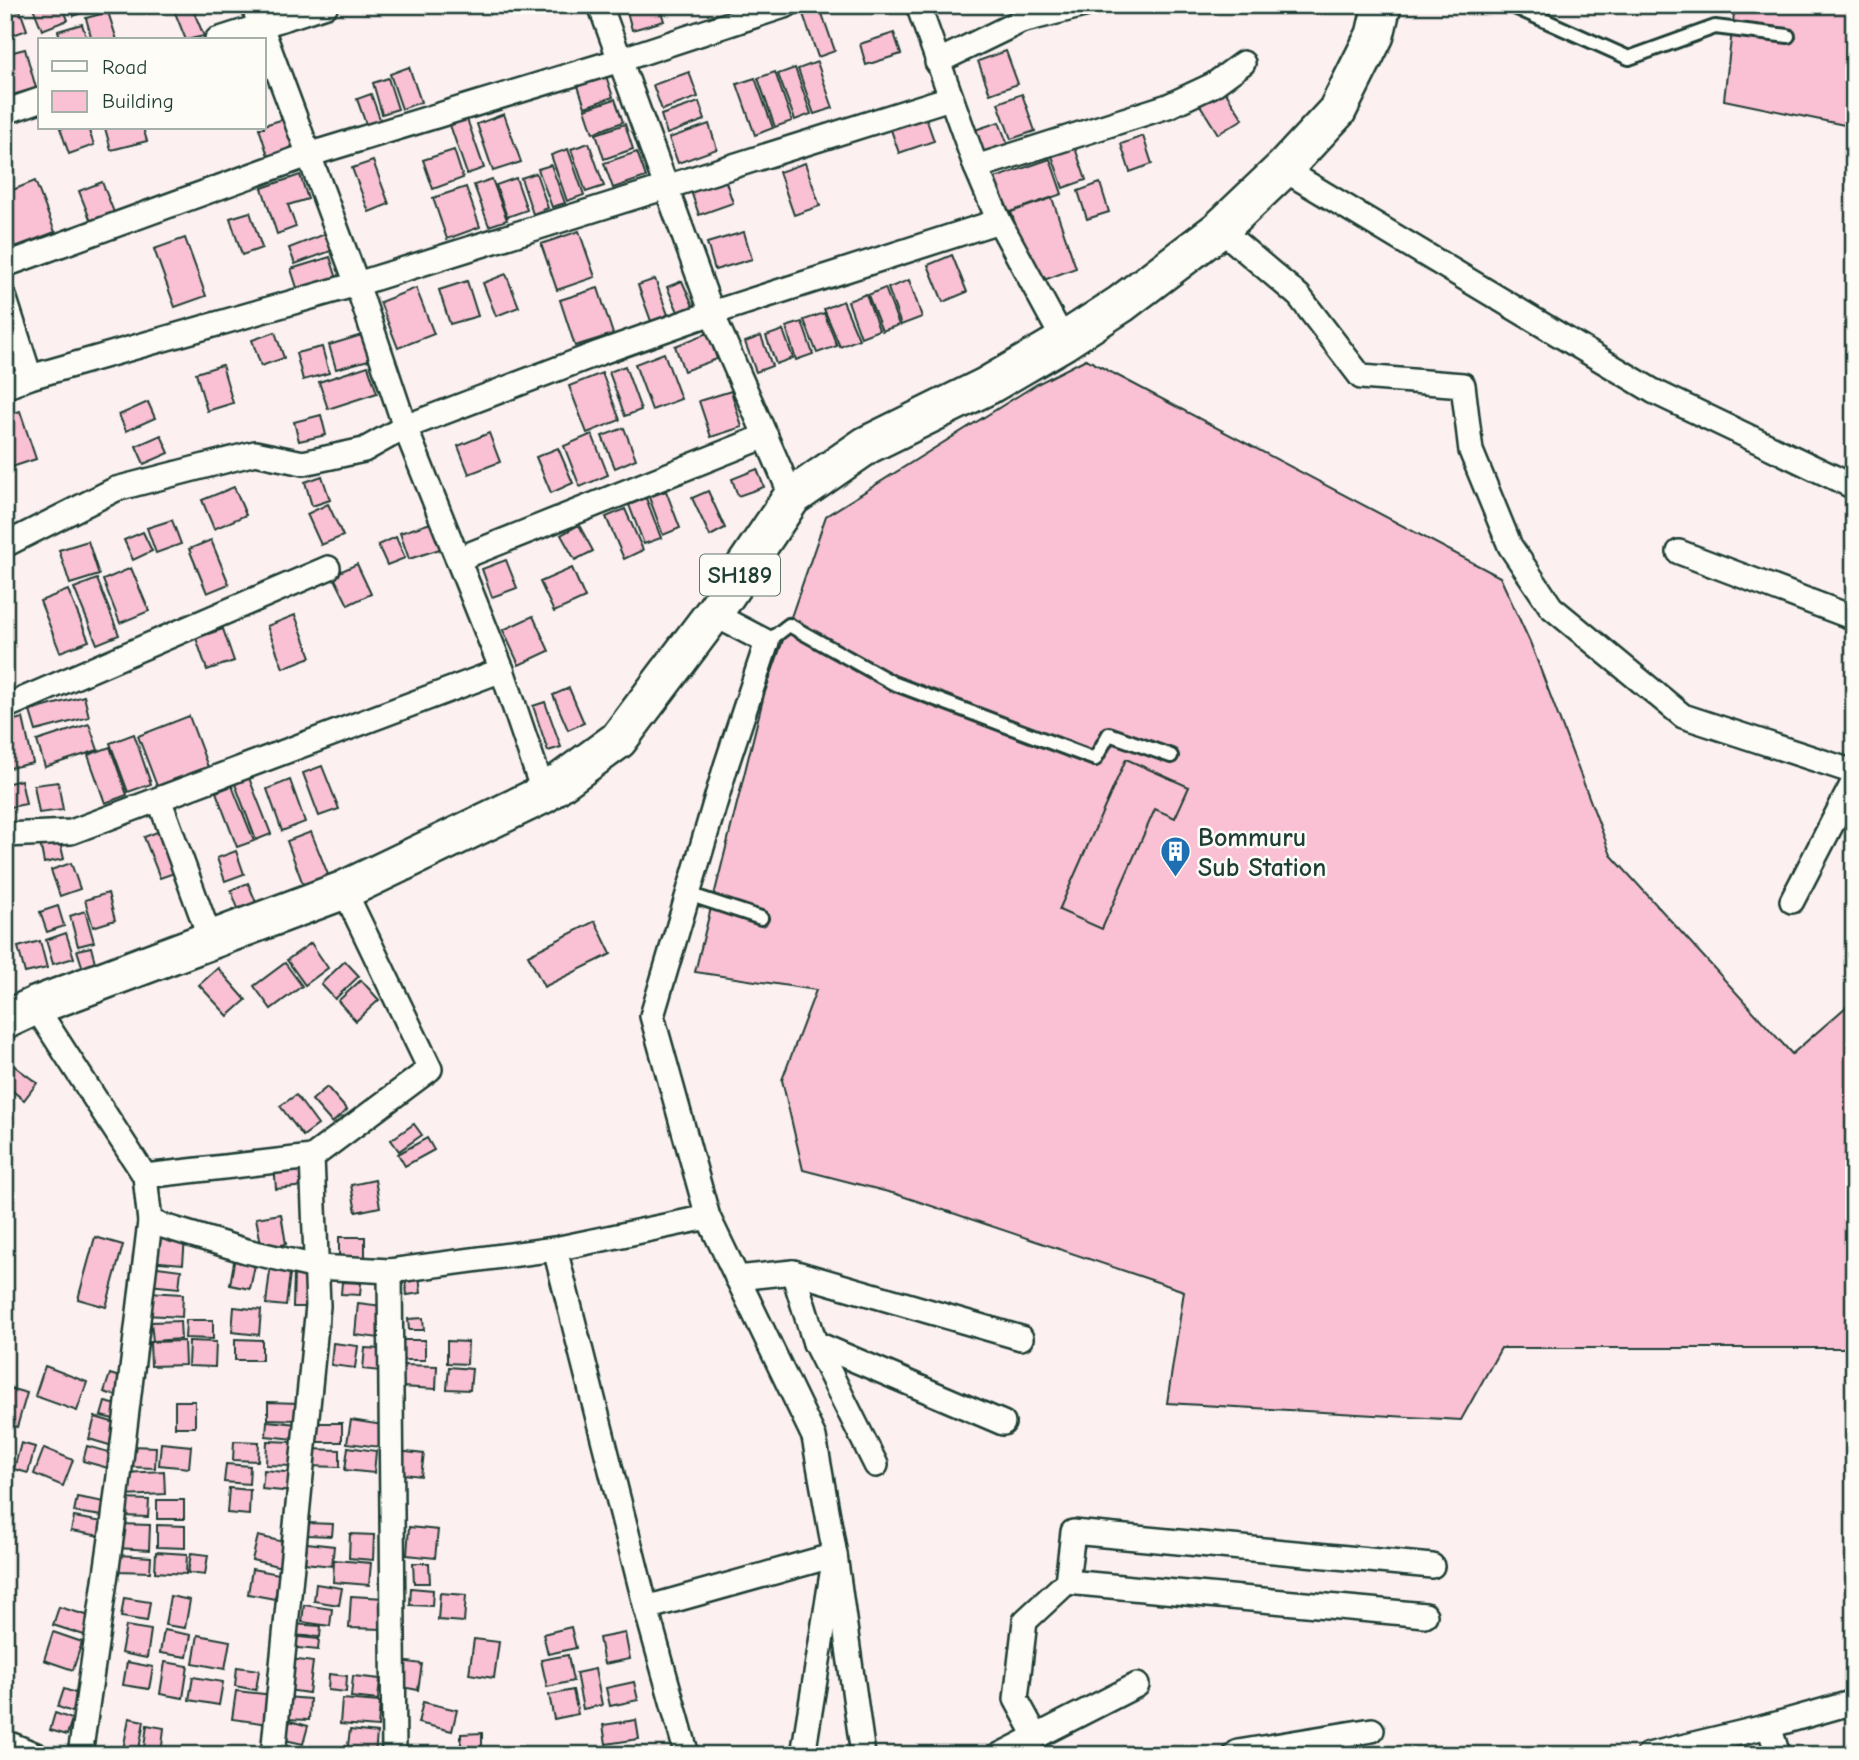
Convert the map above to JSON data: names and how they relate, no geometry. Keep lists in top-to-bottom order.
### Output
{
  "streets": {
    "main road": ["SH189"]
  },
  "places": {
    "building": ["Bommuru Sub Station"]
  },
  "legend": ["Road", "Building"]
}
